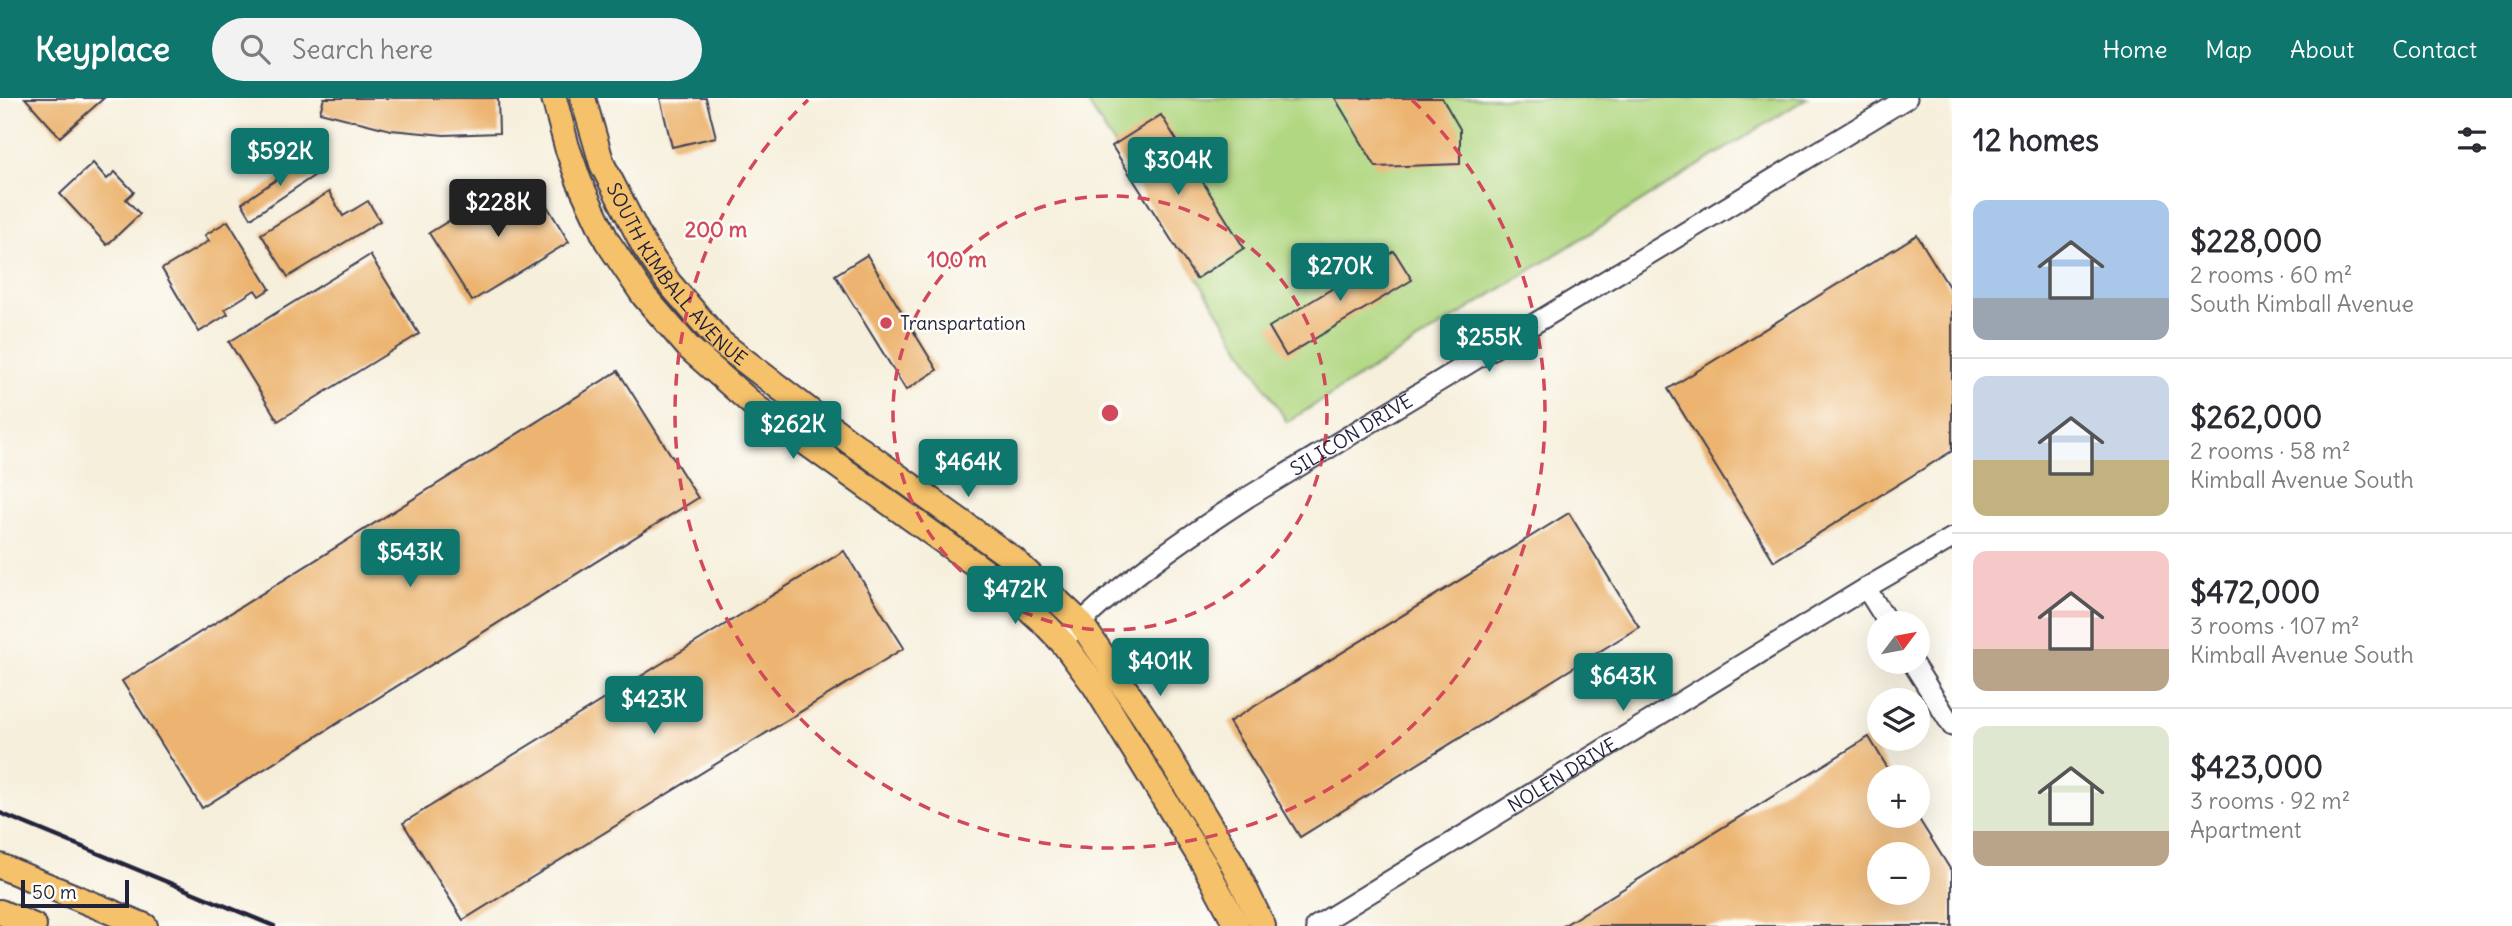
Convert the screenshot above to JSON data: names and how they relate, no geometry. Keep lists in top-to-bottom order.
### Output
{
  "streets": {
    "main road": ["SOUTH KIMBALL AVENUE"],
    "street": ["SILICON DRIVE", "NOLEN DRIVE"]
  },
  "crossings": [
    ["SOUTH KIMBALL AVENUE", "SILICON DRIVE"]
  ],
  "places": ["Transpartation"],
  "scale_bar": "50 m",
  "north": "top right",
  "page": {
    "header": "Keyplace",
    "search": "Search here",
    "nav": [
      "Home",
      "Map",
      "About",
      "Contact"
    ],
    "heading": "12 homes",
    "price": [
      "$592K",
      "$304K",
      "$228K",
      "$270K",
      "$255K",
      "$262K",
      "$464K",
      "$543K",
      "$472K",
      "$401K",
      "$643K",
      "$423K"
    ],
    "list": [
      {
        "name": "$228,000",
        "note": "2 rooms · 60 m² · South Kimball Avenue"
      },
      {
        "name": "$262,000",
        "note": "2 rooms · 58 m² · Kimball Avenue South"
      },
      {
        "name": "$472,000",
        "note": "3 rooms · 107 m² · Kimball Avenue South"
      },
      {
        "name": "$423,000",
        "note": "3 rooms · 92 m² · Apartment"
      }
    ],
    "map_buttons": ["+", "−"],
    "scale": "50 m"
  },
  "rings": ["200 m", "100 m"]
}
